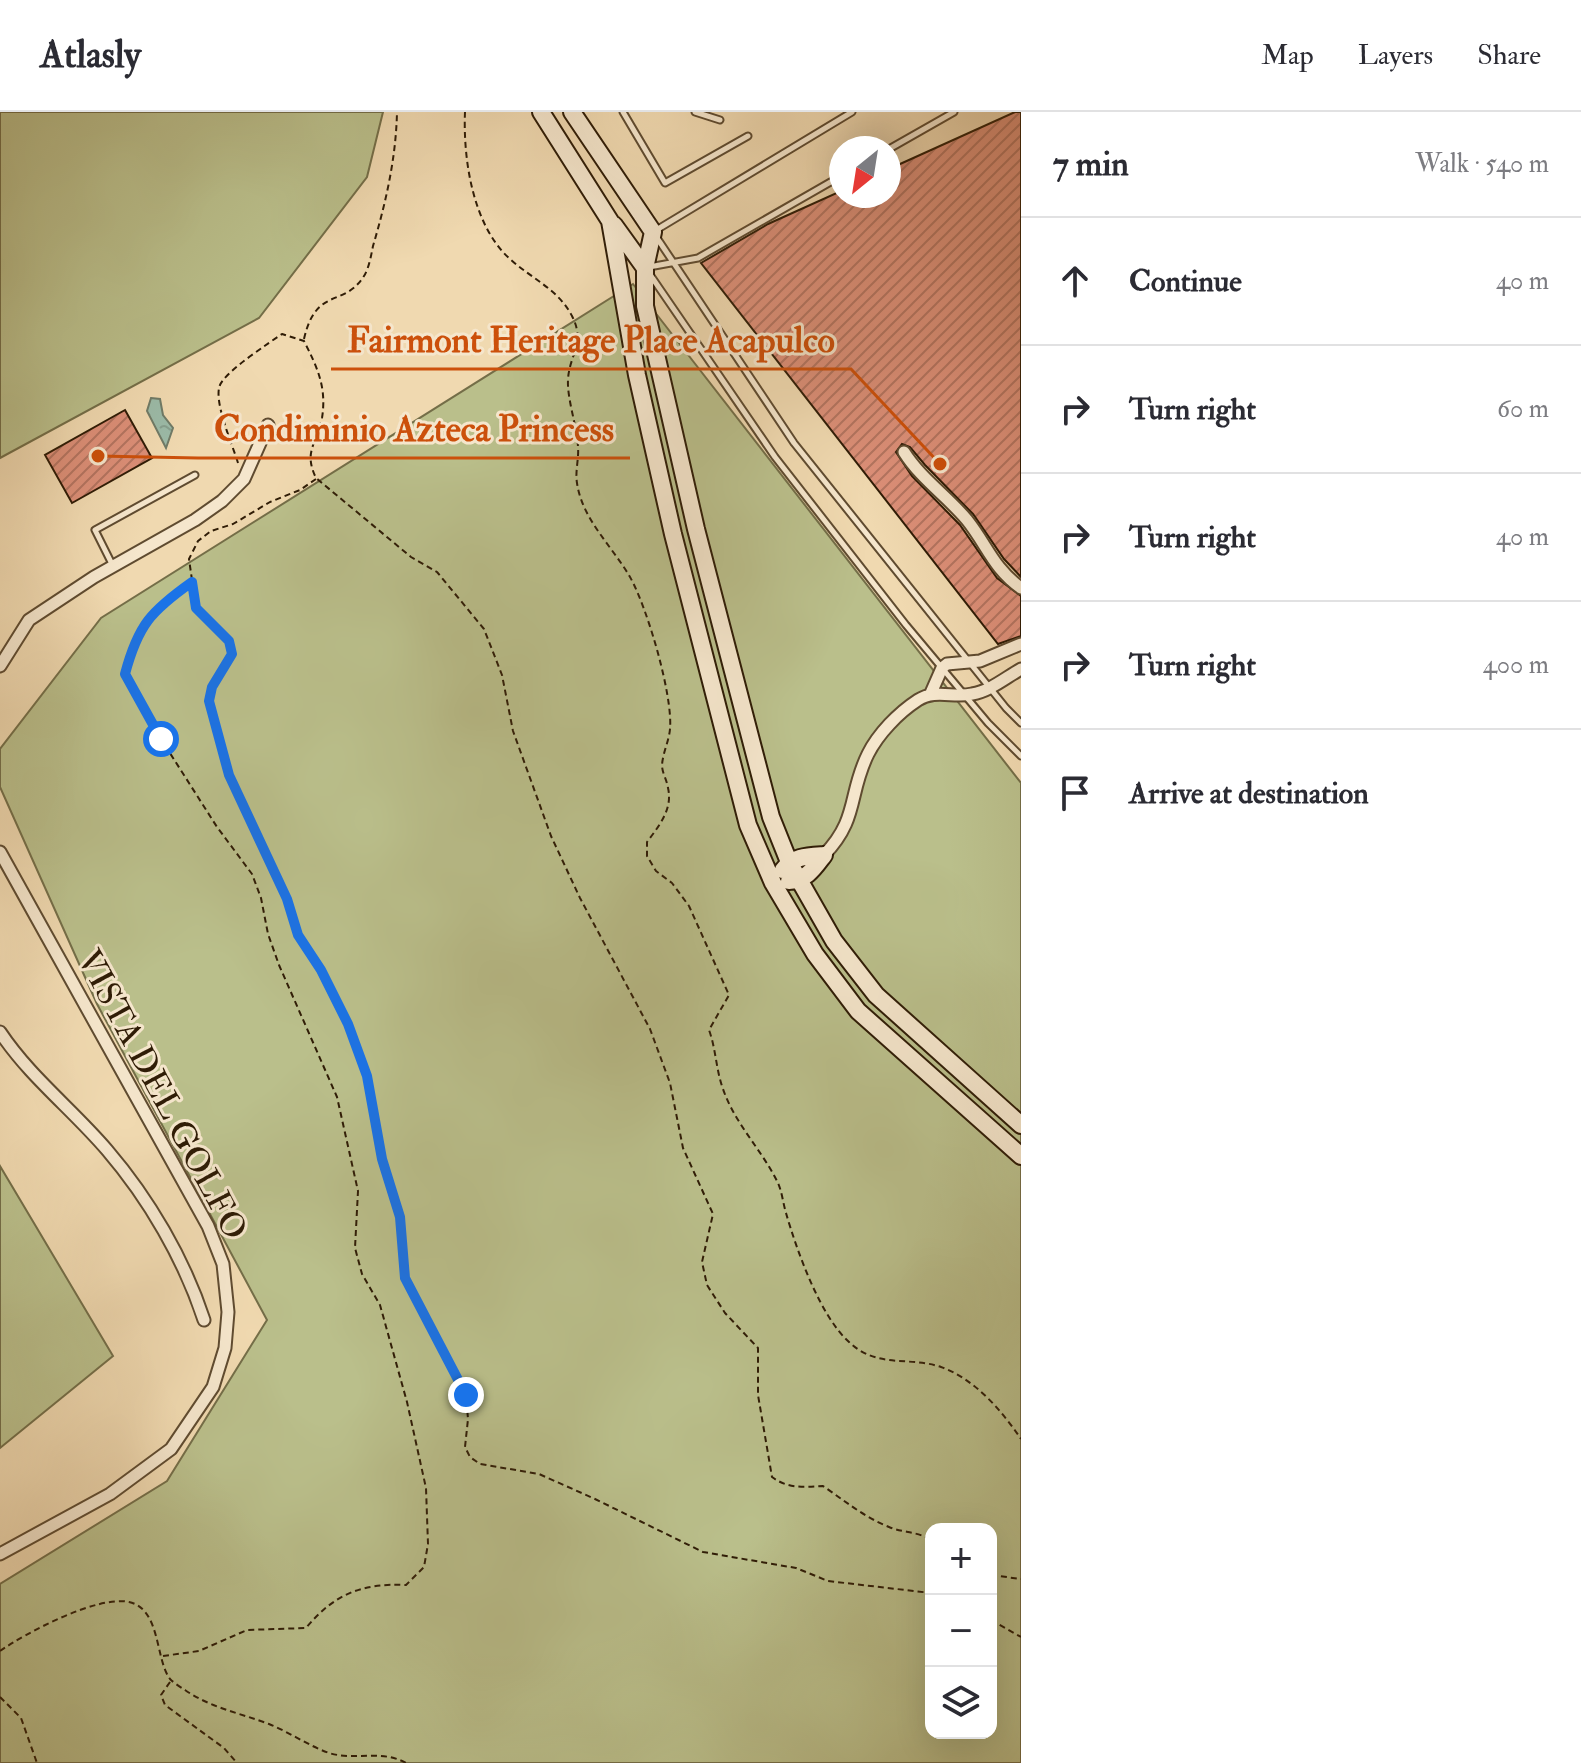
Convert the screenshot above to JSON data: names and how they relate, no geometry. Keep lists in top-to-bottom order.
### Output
{
  "streets": {
    "street": ["VISTA DEL GOLFO"]
  },
  "places": ["Condiminio Azteca Princess", "Fairmont Heritage Place Acapulco"],
  "north": "bottom left",
  "page": {
    "header": "Atlasly",
    "nav": ["Map", "Layers", "Share"],
    "heading": ["7 min", "Walk · 540 m"],
    "list": [
      ["Continue", "40 m"],
      ["Turn right", "60 m"],
      ["Turn right", "40 m"],
      ["Turn right", "400 m"],
      "Arrive at destination"
    ],
    "map_buttons": ["+", "−"]
  }
}
